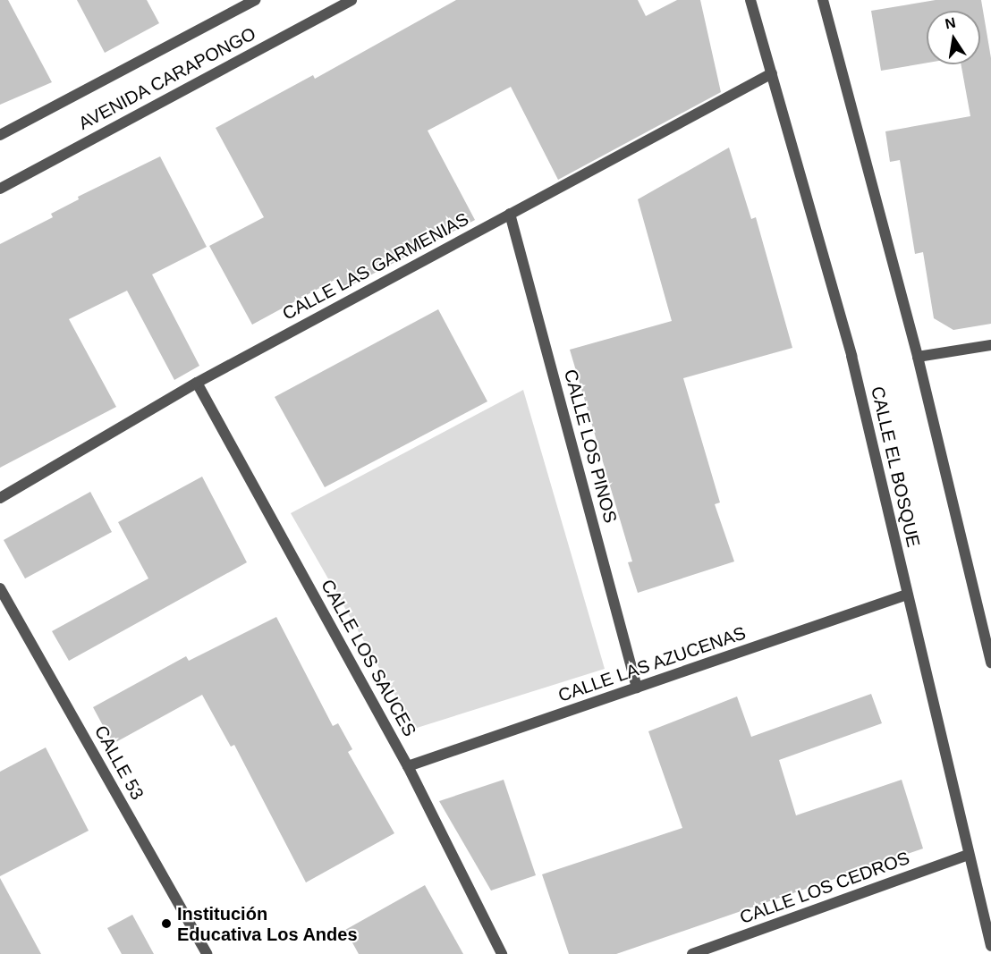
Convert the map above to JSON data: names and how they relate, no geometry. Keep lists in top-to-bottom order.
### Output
{
  "streets": {
    "street": [
      "AVENIDA CARAPONGO",
      "CALLE LAS GARMENIAS",
      "CALLE LOS PINOS",
      "CALLE EL BOSQUE",
      "CALLE LOS SAUCES",
      "CALLE LAS AZUCENAS",
      "CALLE 53",
      "CALLE LOS CEDROS"
    ]
  },
  "crossings": [
    ["CALLE LAS GARMENIAS", "CALLE LOS PINOS"],
    ["CALLE LAS GARMENIAS", "CALLE EL BOSQUE"],
    ["CALLE LAS GARMENIAS", "CALLE LOS SAUCES"],
    ["CALLE LOS PINOS", "CALLE LAS AZUCENAS"],
    ["CALLE EL BOSQUE", "CALLE LAS AZUCENAS"],
    ["CALLE EL BOSQUE", "CALLE LOS CEDROS"],
    ["CALLE LOS SAUCES", "CALLE LAS AZUCENAS"]
  ],
  "places": ["Institución Educativa Los Andes"],
  "north": "top"
}
